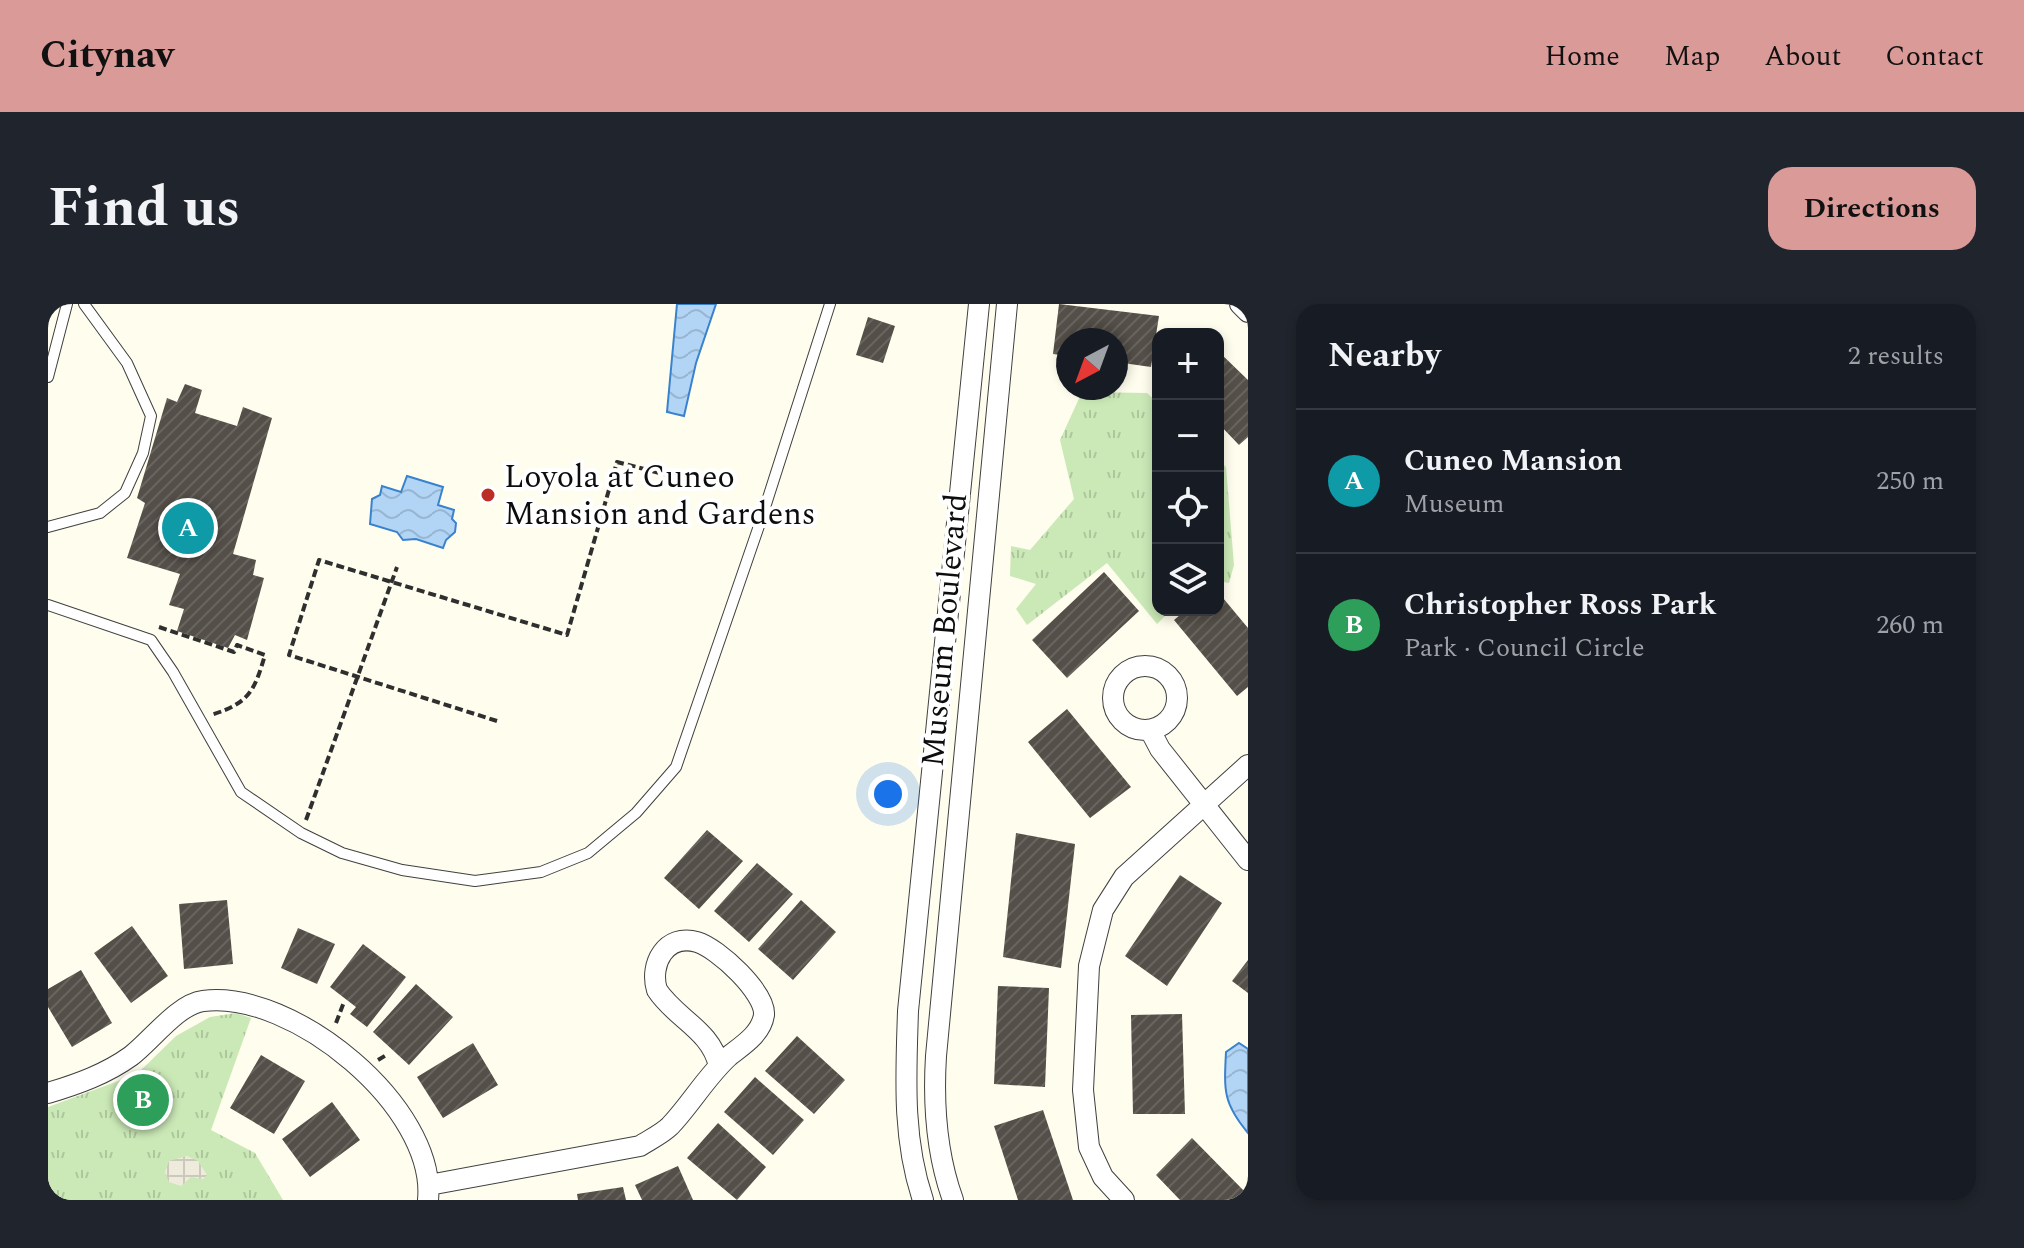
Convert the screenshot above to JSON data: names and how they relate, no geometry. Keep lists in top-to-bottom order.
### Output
{
  "streets": {
    "street": ["Museum Boulevard"]
  },
  "places": ["Loyola at Cuneo Mansion and Gardens"],
  "north": "bottom left",
  "page": {
    "header": "Citynav",
    "nav": [
      "Home",
      "Map",
      "About",
      "Contact"
    ],
    "title": "Find us",
    "buttons": "Directions",
    "heading": ["Nearby", "2 results"],
    "map_buttons": ["+", "−"],
    "list": [
      {
        "mark": "A",
        "name": "Cuneo Mansion",
        "note": "Museum",
        "value": "250 m"
      },
      {
        "mark": "B",
        "name": "Christopher Ross Park",
        "note": "Park · Council Circle",
        "value": "260 m"
      }
    ],
    "pins": ["A", "B"]
  }
}
